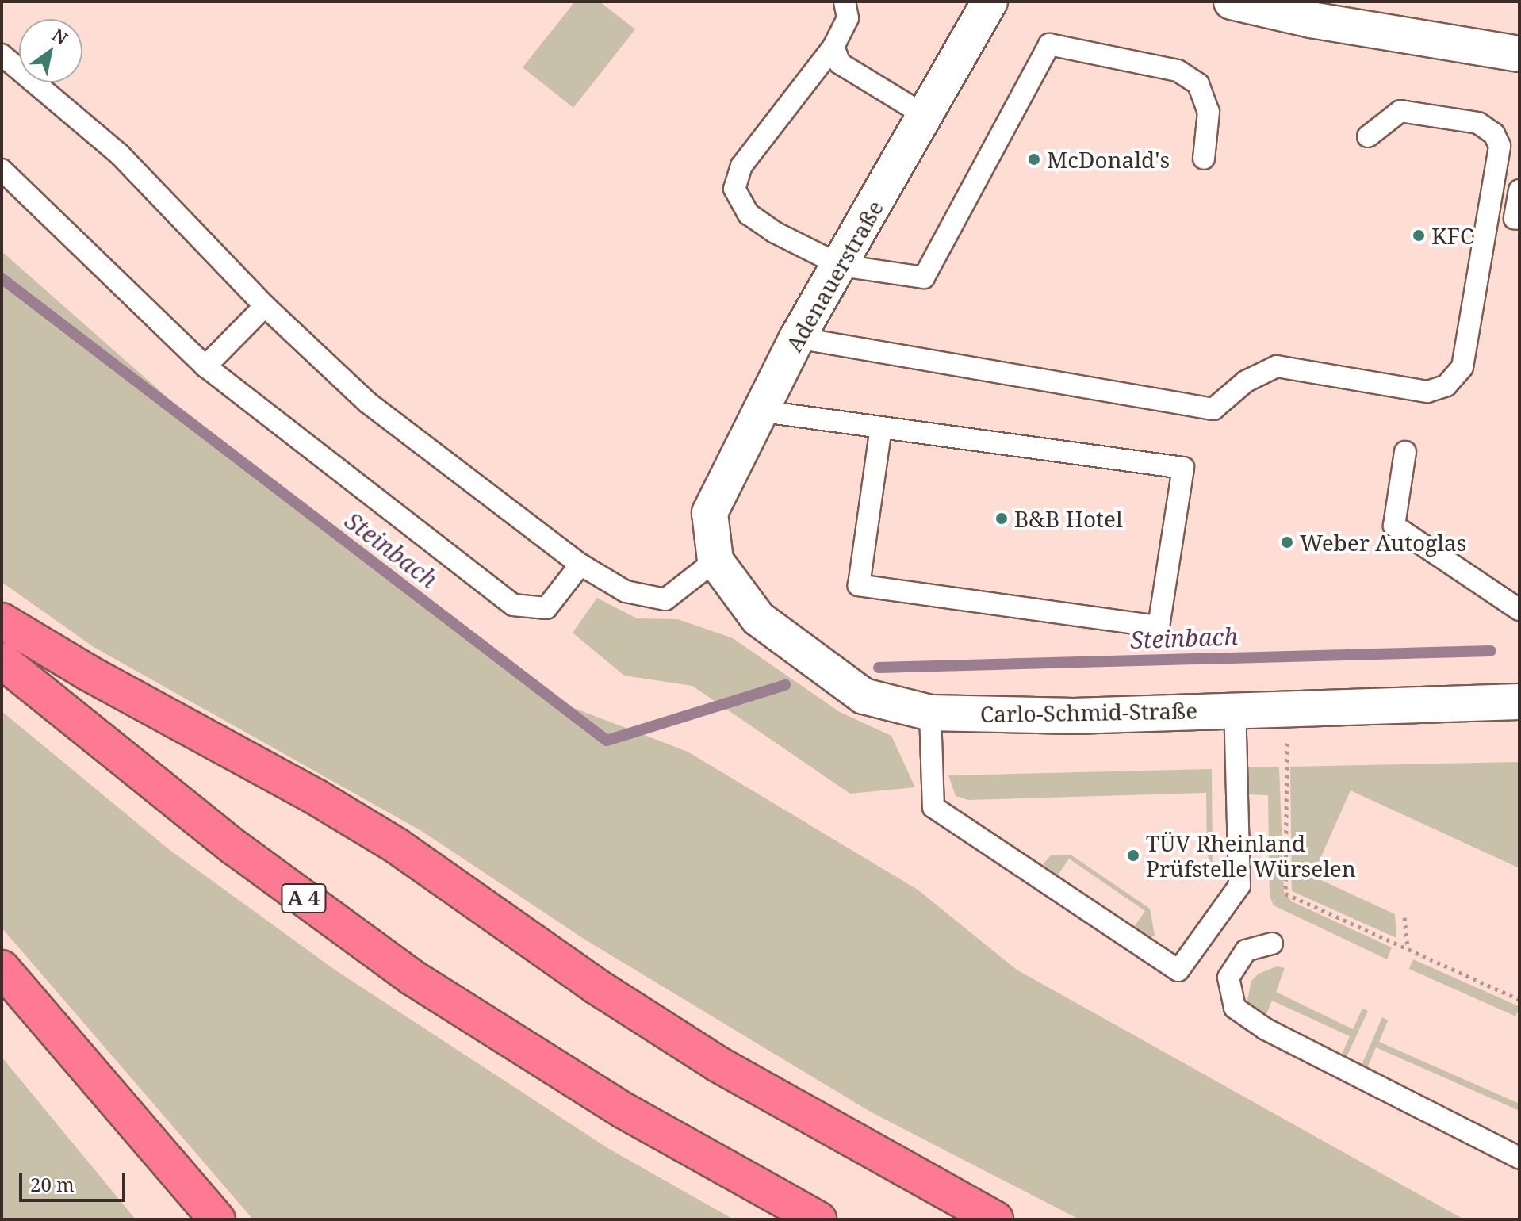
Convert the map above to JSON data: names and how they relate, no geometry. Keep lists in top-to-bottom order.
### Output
{
  "streets": {
    "highway": ["A 4"],
    "street": ["Adenauerstraße", "Carlo-Schmid-Straße"]
  },
  "crossings": [
    ["Adenauerstraße", "Carlo-Schmid-Straße"]
  ],
  "water": ["Steinbach"],
  "places": [
    "McDonald's",
    "KFC",
    "B&B Hotel",
    "Weber Autoglas",
    "TÜV Rheinland Prüfstelle Würselen"
  ],
  "scale_bar": "20 m",
  "north": "top right"
}
